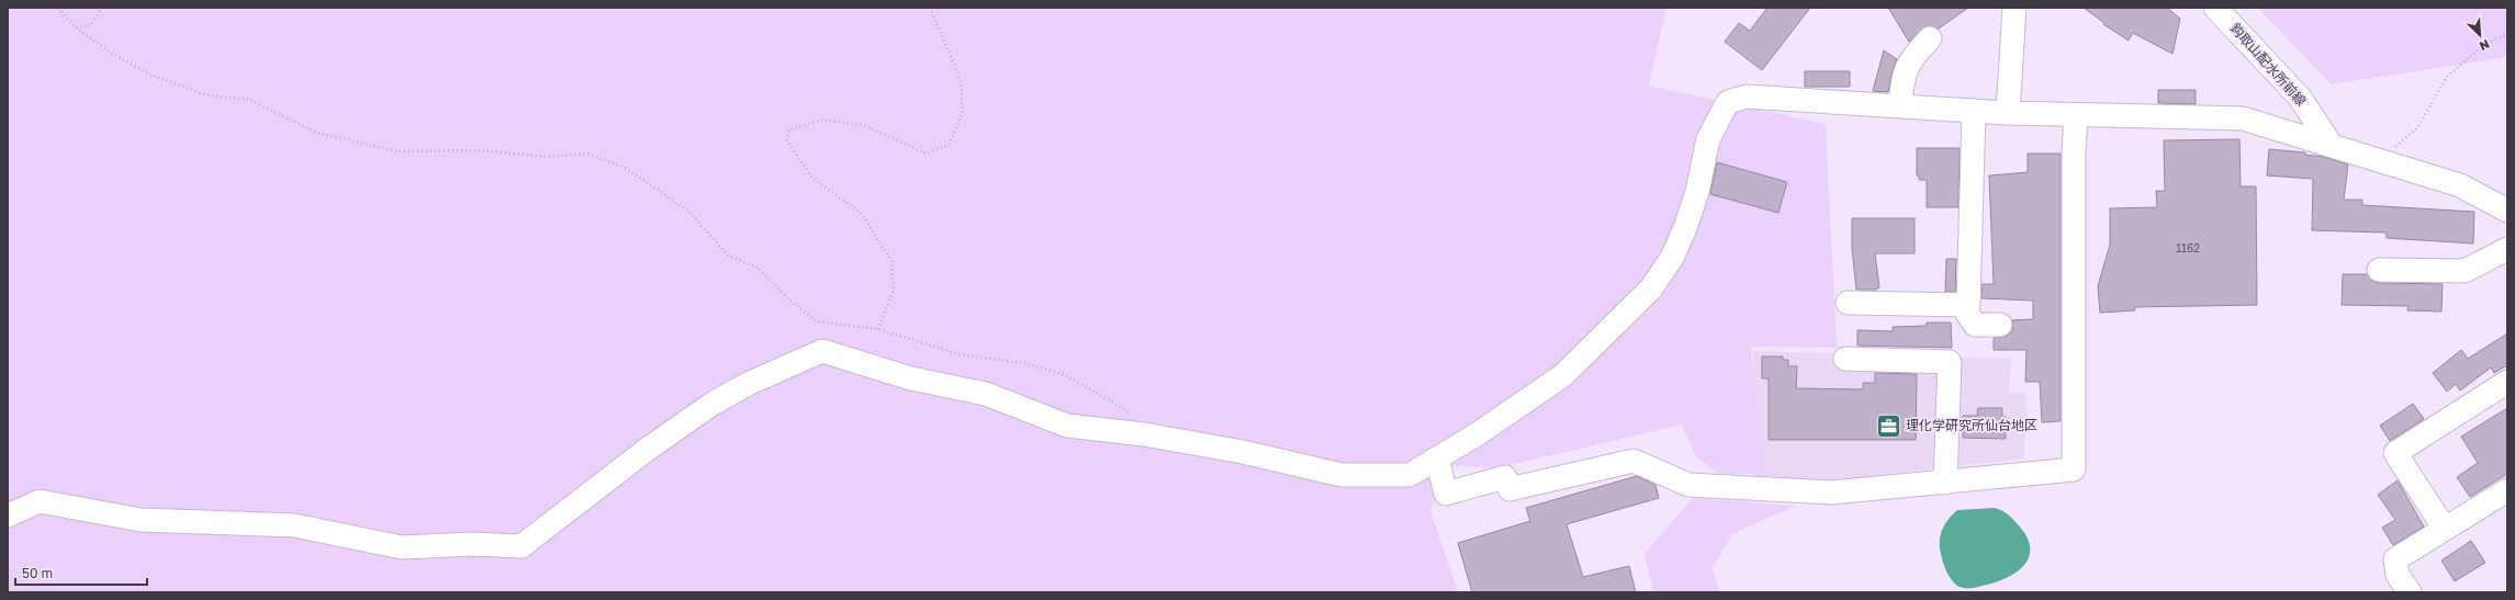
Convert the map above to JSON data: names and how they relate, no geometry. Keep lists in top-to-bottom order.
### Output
{
  "streets": {
    "street": ["鈎取山配水所前線"]
  },
  "places": {
    "office": ["理化学研究所仙台地区"]
  },
  "house_numbers": ["1162"],
  "scale_bar": "50 m",
  "north": "bottom right"
}
